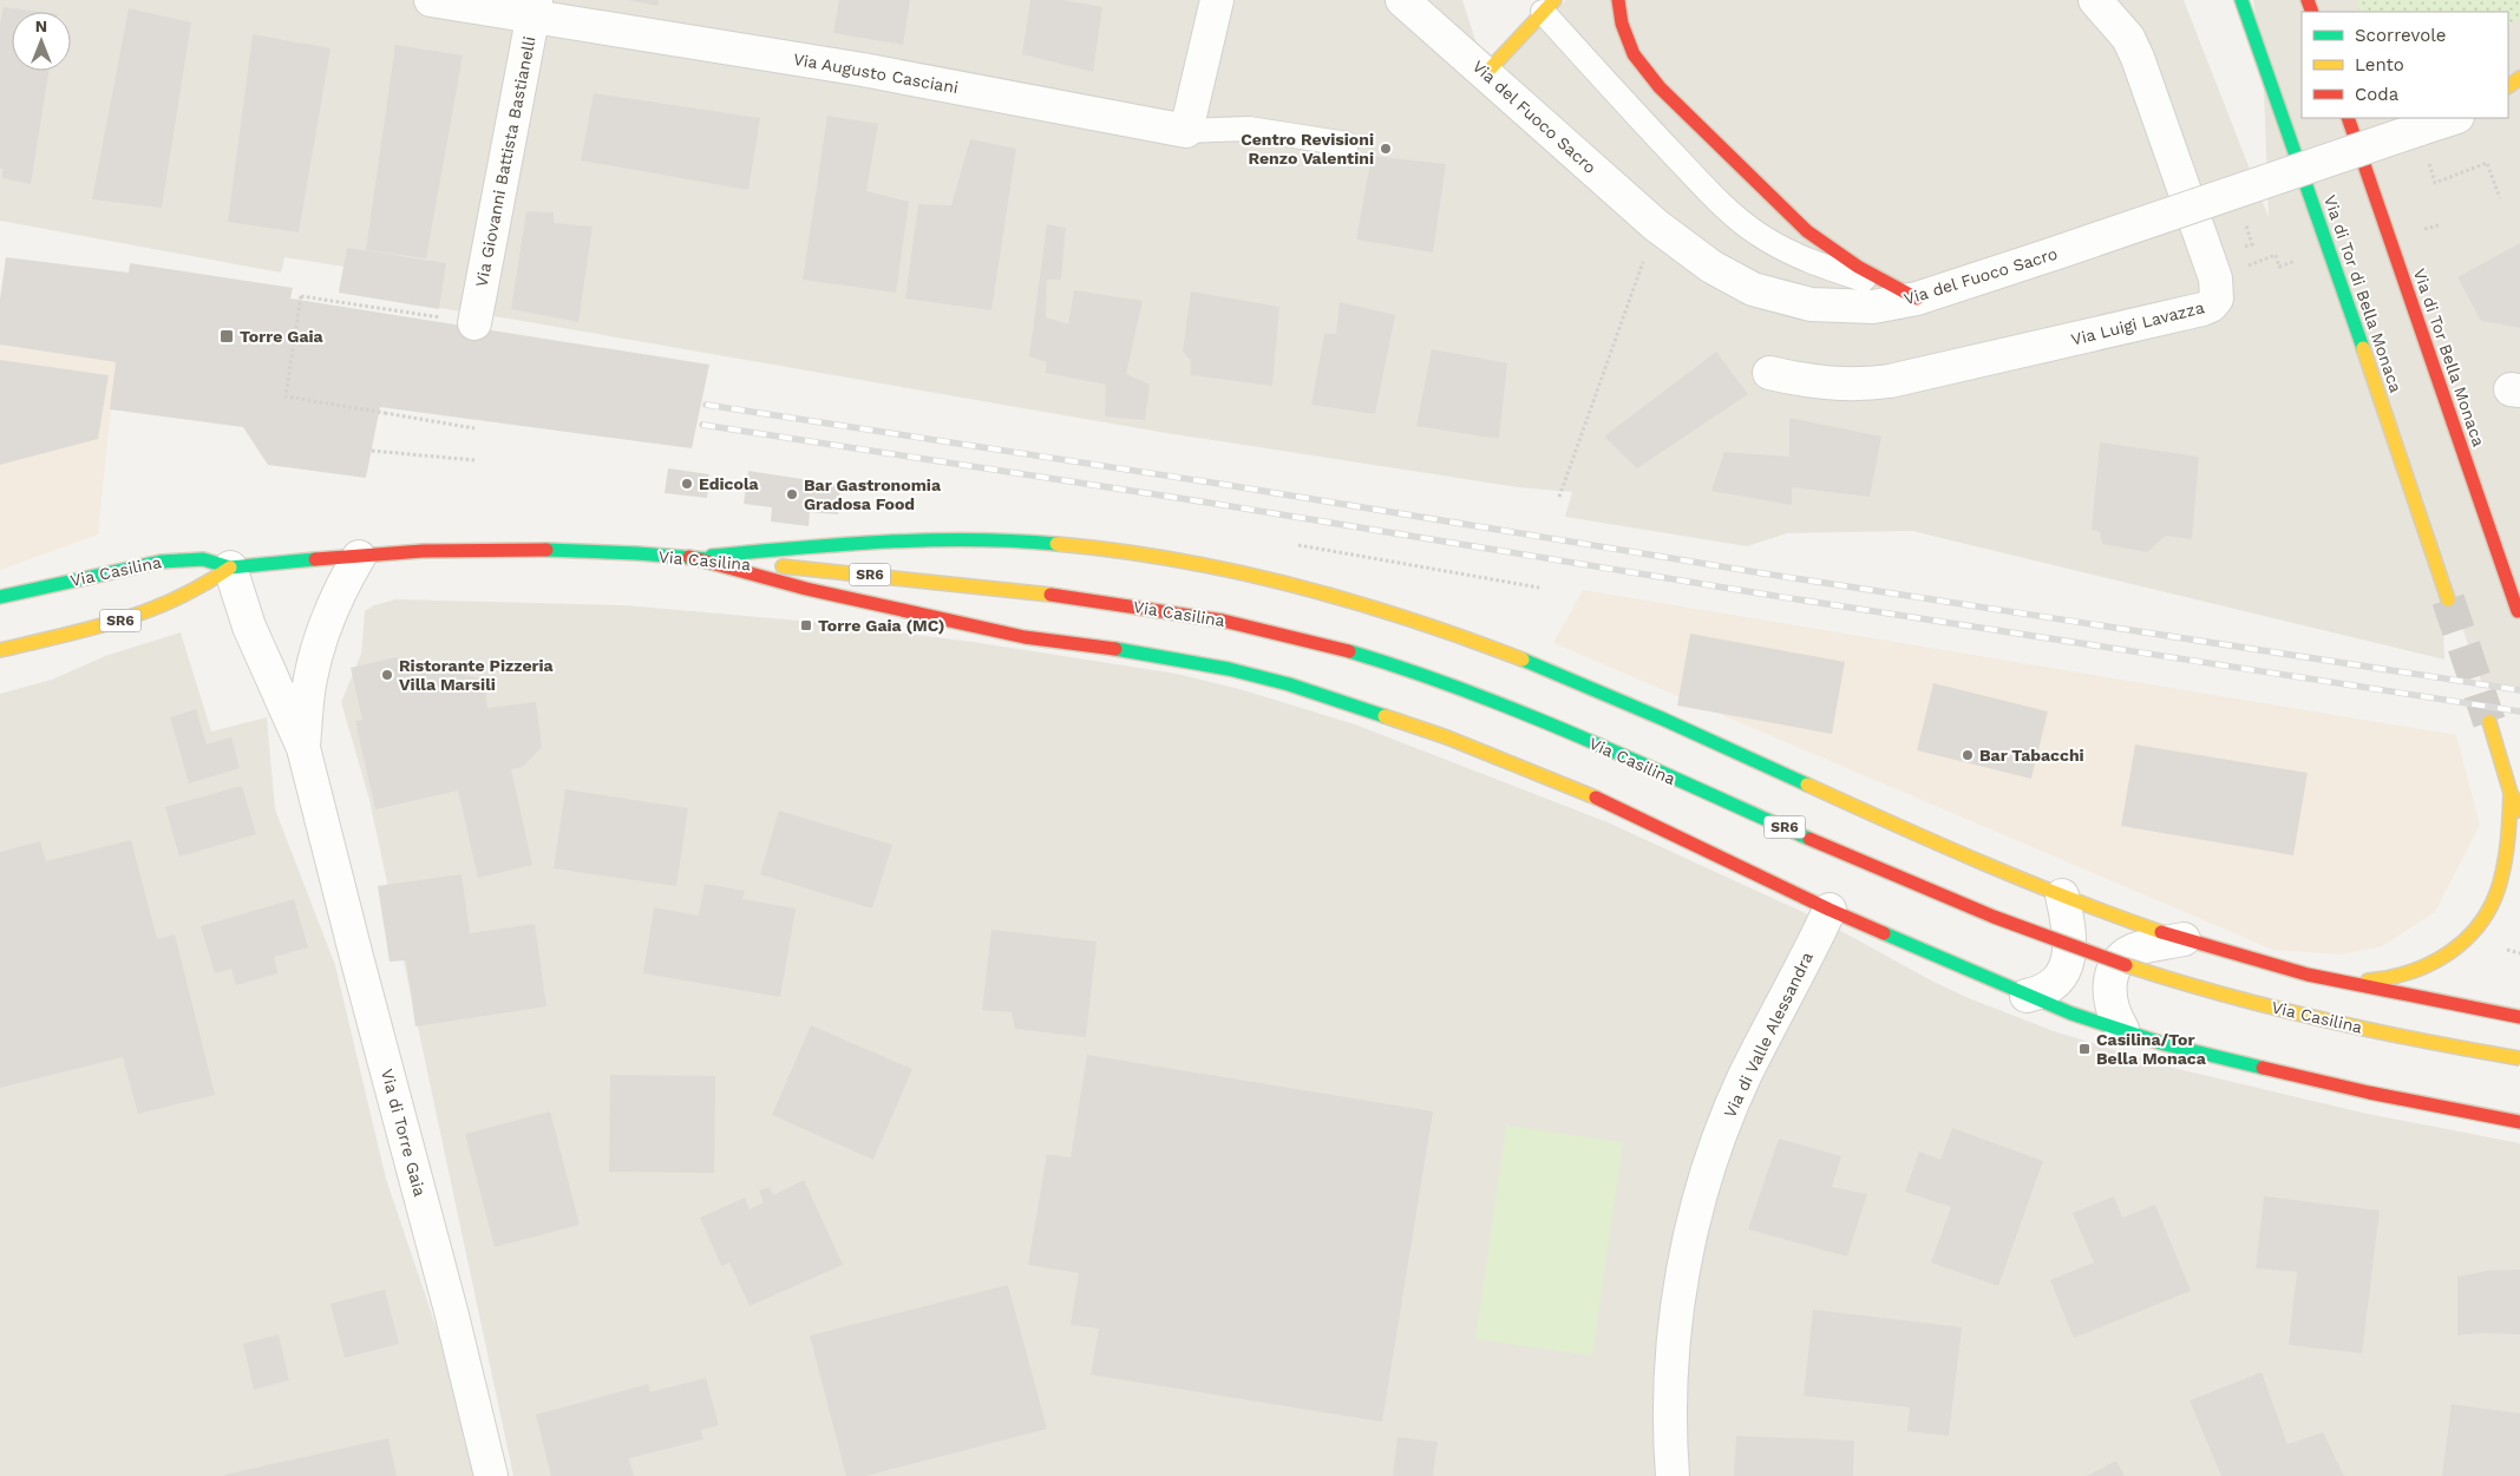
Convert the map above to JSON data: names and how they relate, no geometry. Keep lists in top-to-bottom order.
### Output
{
  "streets": {
    "main road": [
      "Via di Tor di Bella Monaca",
      "Via di Tor Bella Monaca",
      "Via Casilina",
      "SR6"
    ],
    "street": [
      "Via Augusto Casciani",
      "Via del Fuoco Sacro",
      "Via Giovanni Battista Bastianelli",
      "Via Luigi Lavazza",
      "Via di Valle Alessandra",
      "Via di Torre Gaia"
    ]
  },
  "crossings": [
    ["Via Augusto Casciani", "Via Giovanni Battista Bastianelli"],
    ["Via Casilina", "SR6"]
  ],
  "places": {
    "other": [
      "Centro Revisioni Renzo Valentini",
      "Edicola",
      "Bar Gastronomia Gradosa Food",
      "Ristorante Pizzeria Villa Marsili",
      "Bar Tabacchi"
    ],
    "transit": ["Torre Gaia", "Torre Gaia (MC)", "Casilina/Tor Bella Monaca"]
  },
  "legend": ["Scorrevole", "Lento", "Coda"],
  "north": "top"
}
